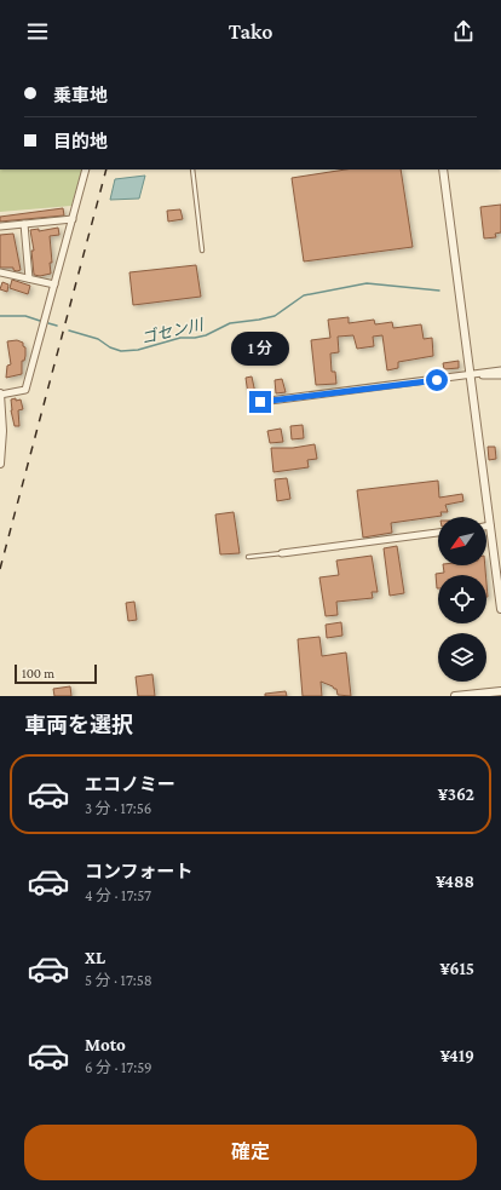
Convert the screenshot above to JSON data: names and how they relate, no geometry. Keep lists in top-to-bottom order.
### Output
{
  "water": ["ゴセン川"],
  "scale_bar": "100 m",
  "north": "bottom left",
  "page": {
    "header": "Tako",
    "banner": ["乗車地", "目的地"],
    "bubble": "1 分",
    "scale": "100 m",
    "heading": "車両を選択",
    "list": [
      {
        "name": "エコノミー",
        "note": "3 分 · 17:56",
        "value": "¥362"
      },
      {
        "name": "コンフォート",
        "note": "4 分 · 17:57",
        "value": "¥488"
      },
      {
        "name": "XL",
        "note": "5 分 · 17:58",
        "value": "¥615"
      },
      {
        "name": "Moto",
        "note": "6 分 · 17:59",
        "value": "¥419"
      }
    ],
    "buttons": "確定"
  }
}
